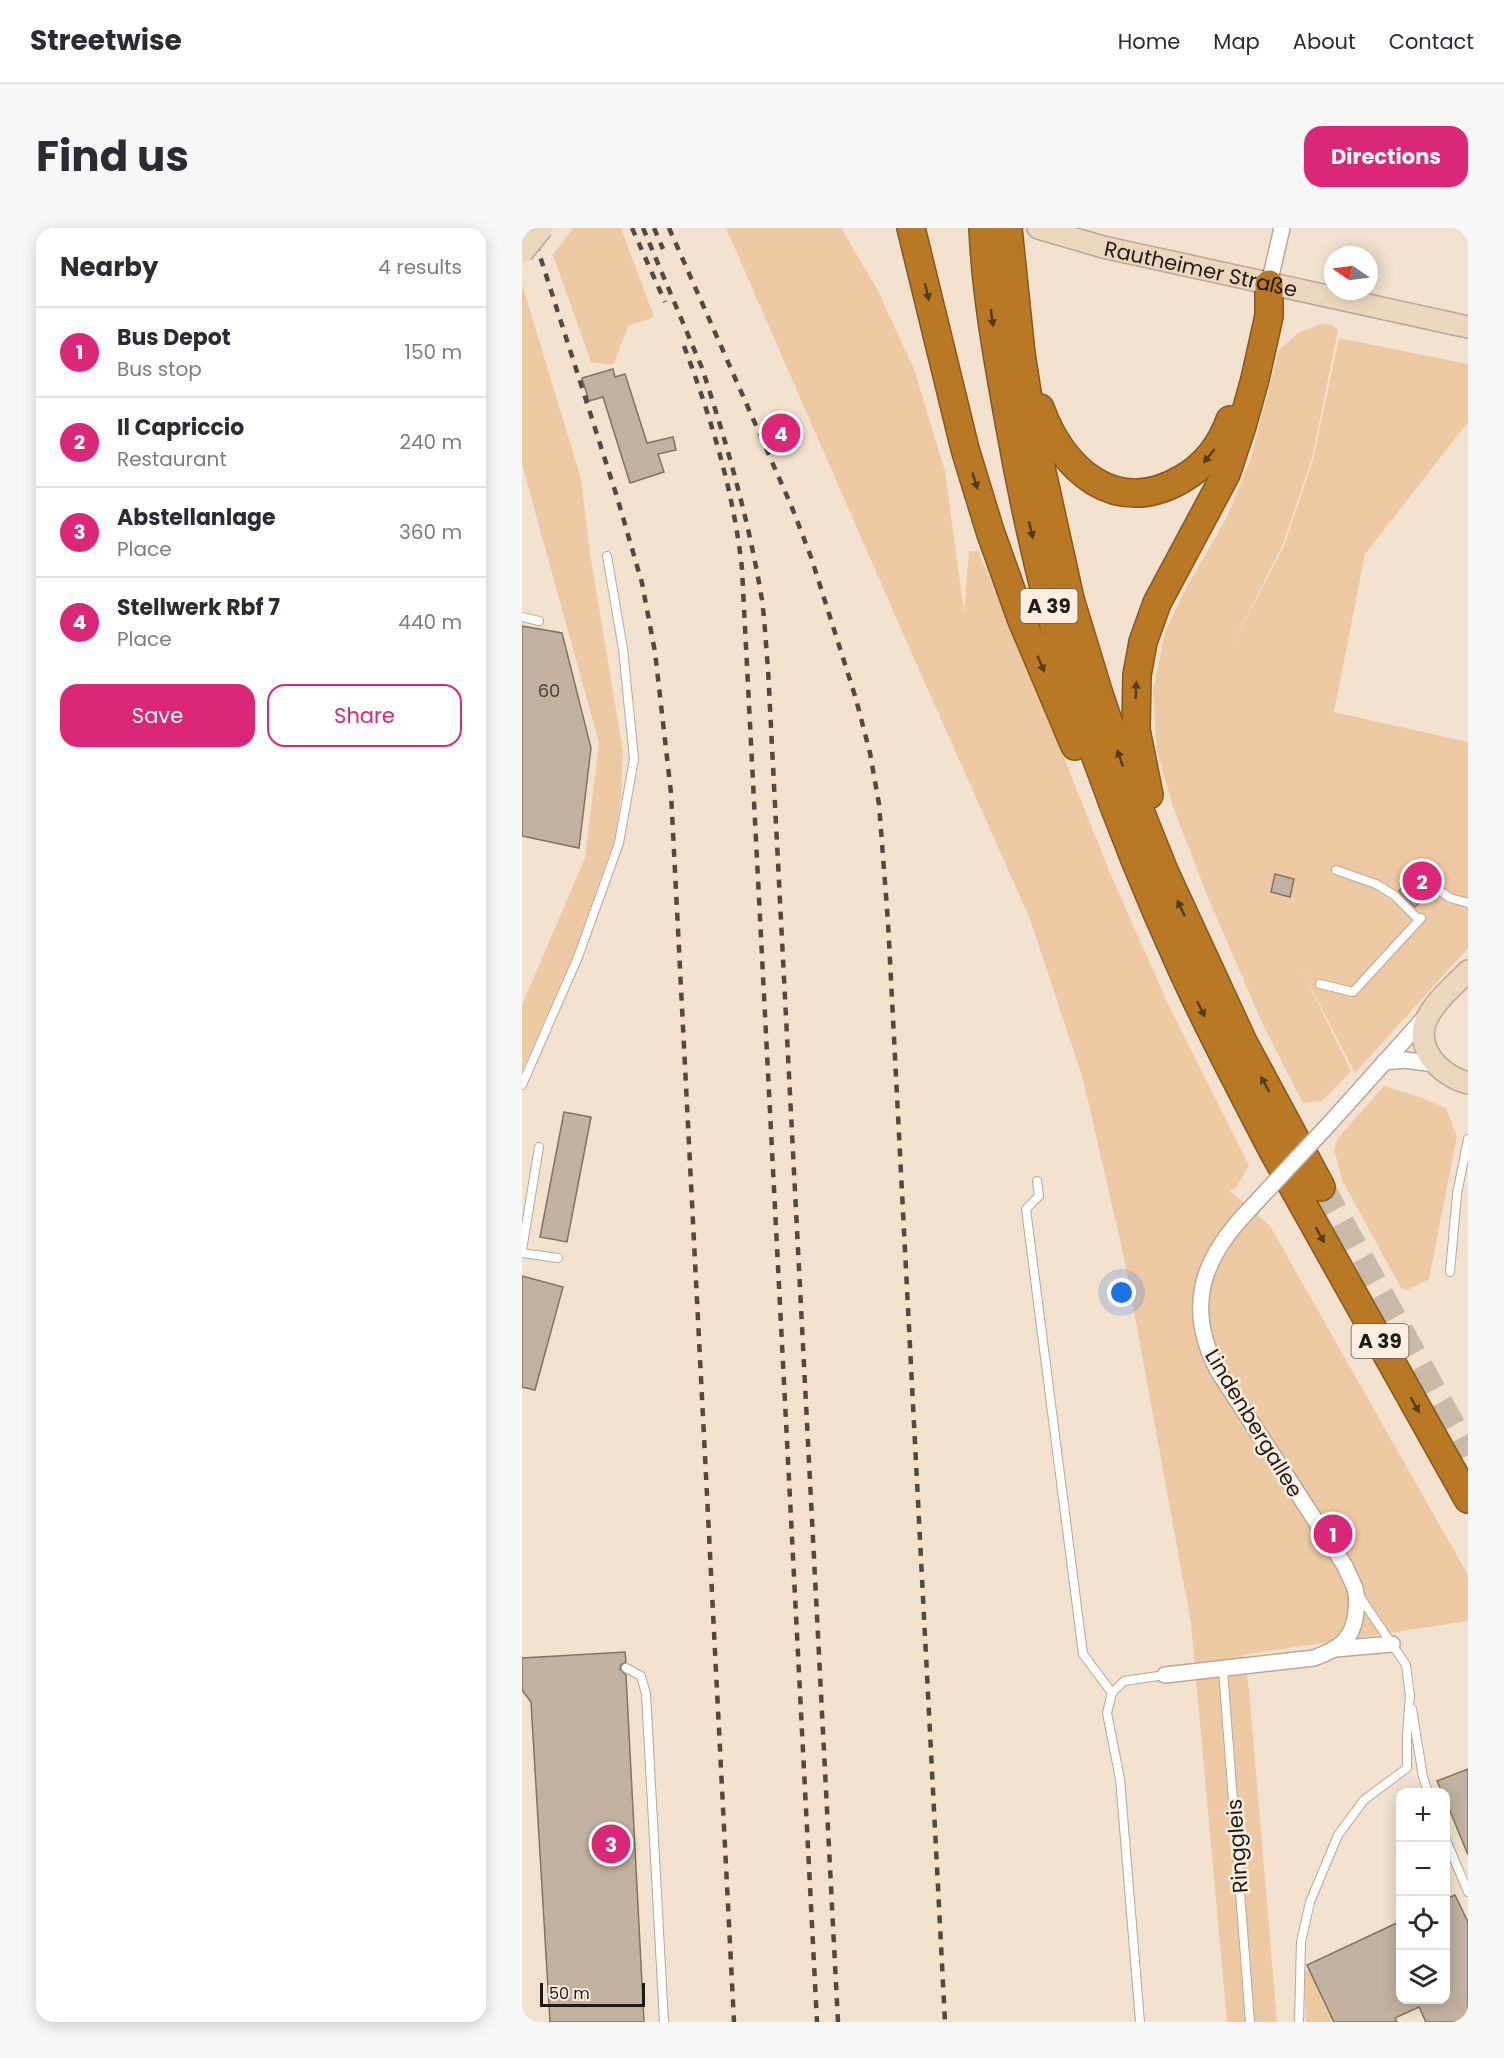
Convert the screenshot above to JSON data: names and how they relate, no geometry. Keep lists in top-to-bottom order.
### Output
{
  "streets": {
    "highway": ["A 39"],
    "main road": ["Rautheimer Straße"],
    "street": ["Lindenbergallee"],
    "lane": ["Ringgleis"]
  },
  "house_numbers": ["60"],
  "scale_bar": "50 m",
  "north": "left",
  "page": {
    "header": "Streetwise",
    "nav": [
      "Home",
      "Map",
      "About",
      "Contact"
    ],
    "title": "Find us",
    "buttons": [
      "Directions",
      ["Save", "Share"]
    ],
    "heading": ["Nearby", "4 results"],
    "list": [
      {
        "mark": "1",
        "name": "Bus Depot",
        "note": "Bus stop",
        "value": "150 m"
      },
      {
        "mark": "2",
        "name": "Il Capriccio",
        "note": "Restaurant",
        "value": "240 m"
      },
      {
        "mark": "3",
        "name": "Abstellanlage",
        "note": "Place",
        "value": "360 m"
      },
      {
        "mark": "4",
        "name": "Stellwerk Rbf 7",
        "note": "Place",
        "value": "440 m"
      }
    ],
    "pins": [
      "4",
      "2",
      "1",
      "3"
    ],
    "map_buttons": ["+", "−"],
    "scale": "50 m"
  }
}
